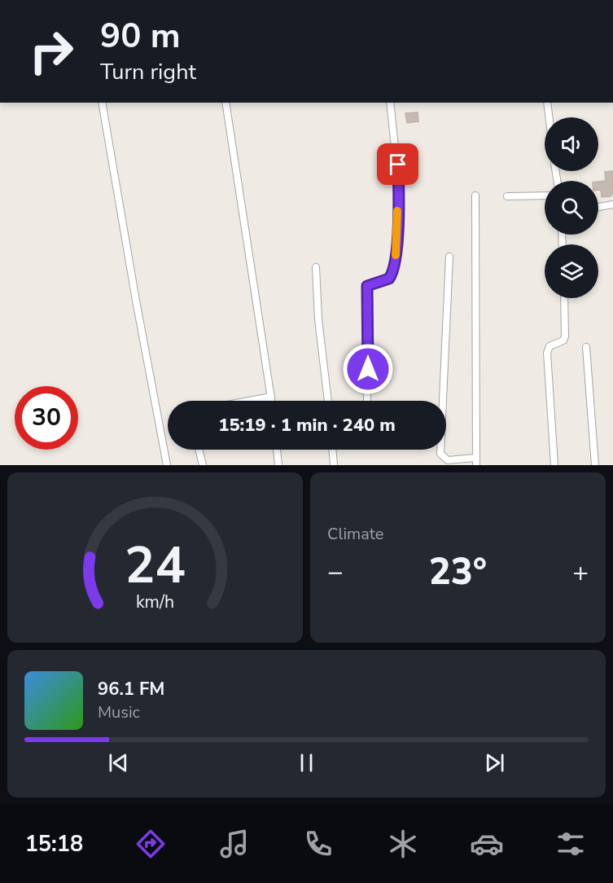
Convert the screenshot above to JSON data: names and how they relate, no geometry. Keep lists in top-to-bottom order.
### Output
{
  "page": {
    "turn": ["90 m", "Turn right"],
    "limit": "30",
    "trip": "15:19 · 1 min · 240 m",
    "tile": "Climate",
    "heat": ["−", "23°", "+"],
    "song": ["96.1 FM", "Music"],
    "tabs": "15:18",
    "gauge": ["24", "km/h"]
  }
}
